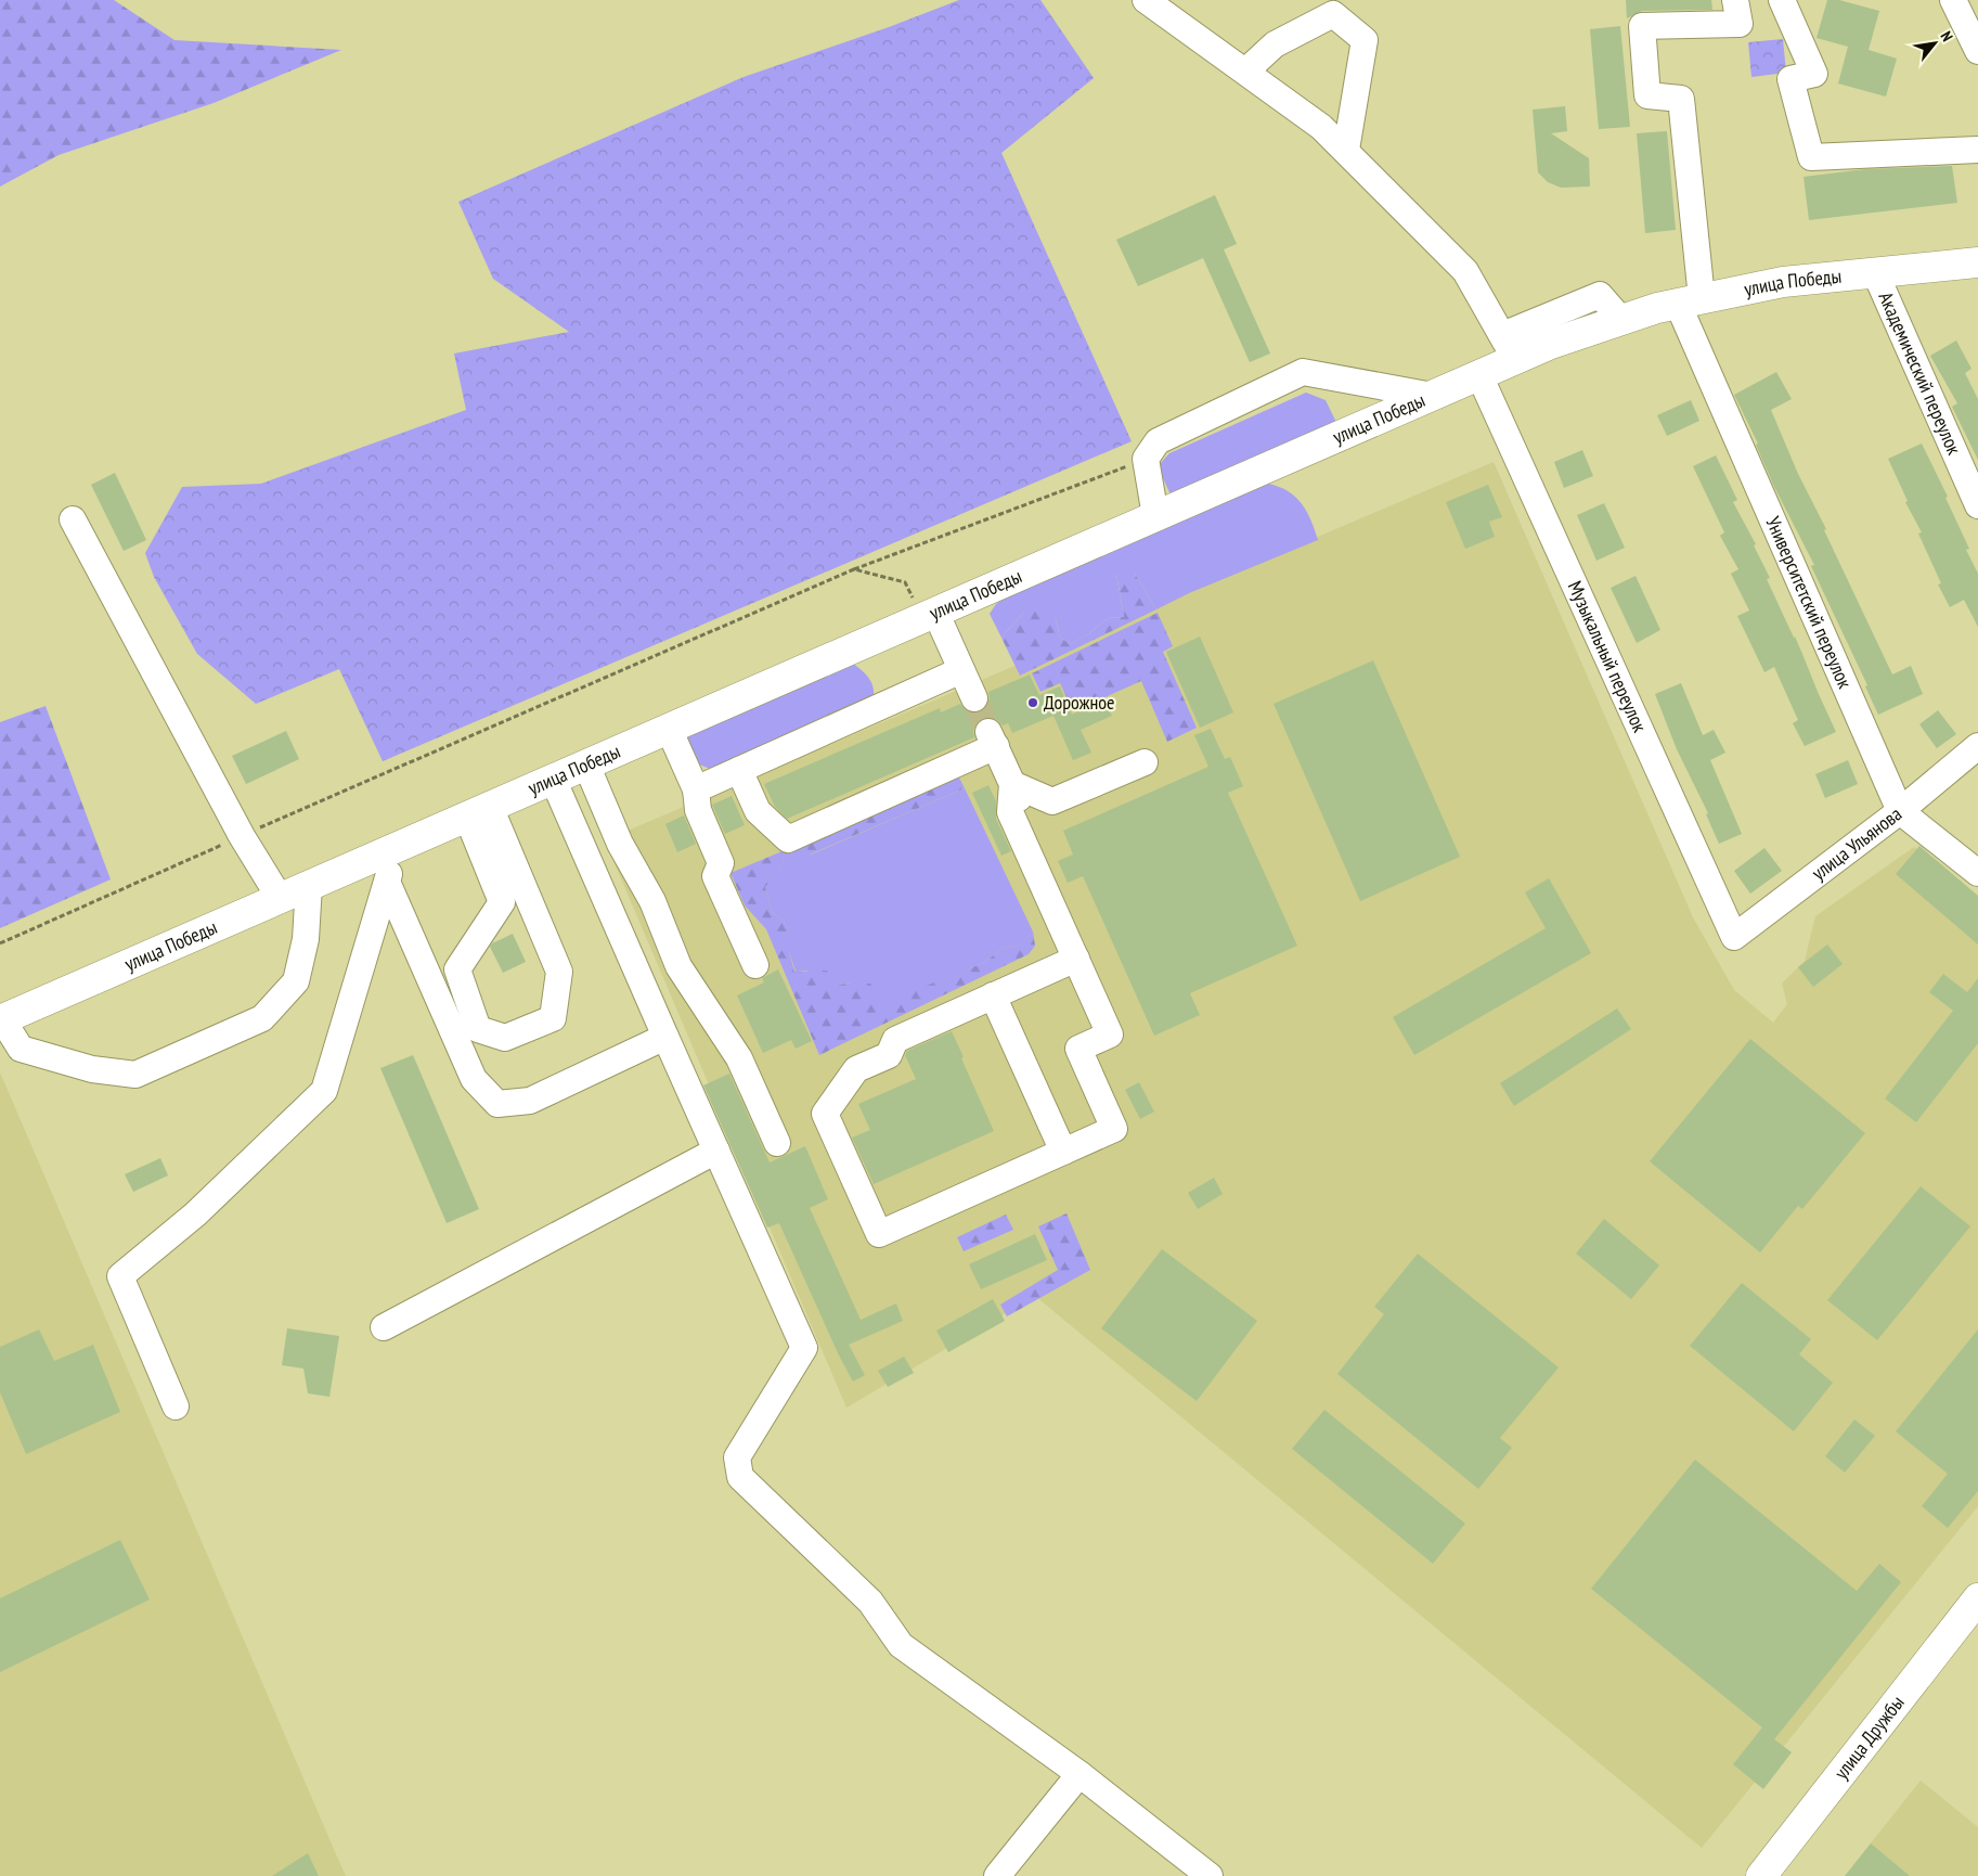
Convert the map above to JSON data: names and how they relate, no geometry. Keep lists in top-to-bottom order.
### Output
{
  "streets": {
    "main road": ["улица Победы", "улица Дружбы"],
    "street": [
      "Академический переулок",
      "Университетский переулок",
      "Музыкальный переулок",
      "улица Ульянова"
    ]
  },
  "crossings": [
    ["улица Победы", "Академический переулок"],
    ["улица Победы", "Университетский переулок"],
    ["улица Победы", "Музыкальный переулок"],
    ["Университетский переулок", "улица Ульянова"],
    ["Музыкальный переулок", "улица Ульянова"]
  ],
  "places": ["Дорожное"],
  "north": "top right"
}
